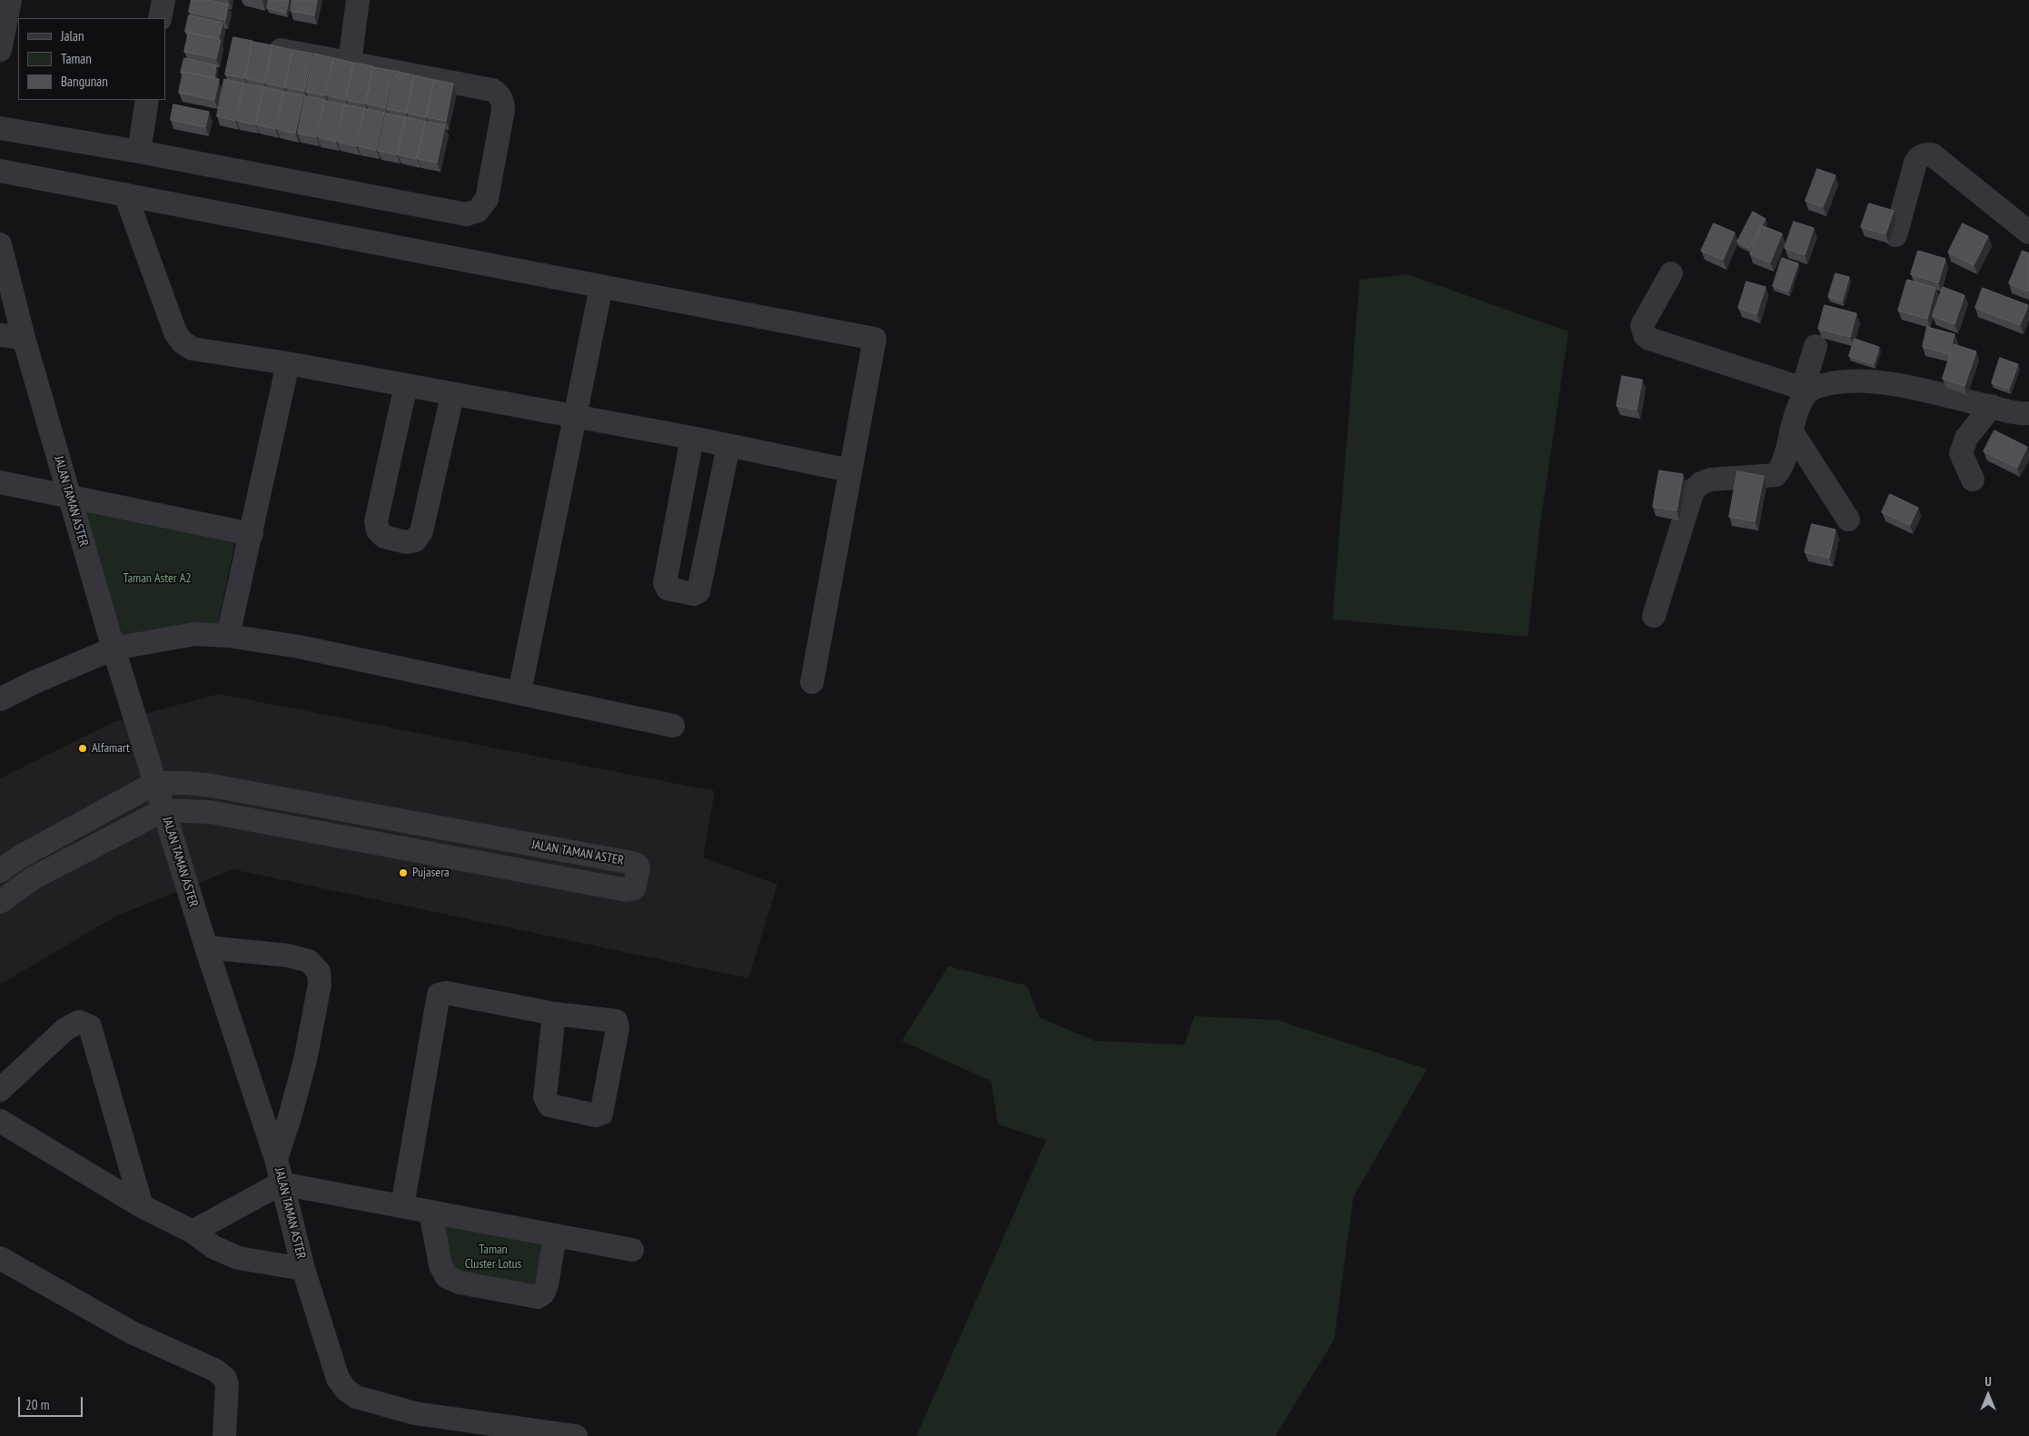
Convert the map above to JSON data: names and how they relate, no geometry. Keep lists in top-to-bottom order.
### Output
{
  "streets": {
    "street": ["JALAN TAMAN ASTER"]
  },
  "parks": ["Taman Aster A2", "Taman Cluster Lotus"],
  "places": ["Alfamart", "Pujasera"],
  "legend": ["Jalan", "Taman", "Bangunan"],
  "scale_bar": "20 m",
  "north": "top"
}
